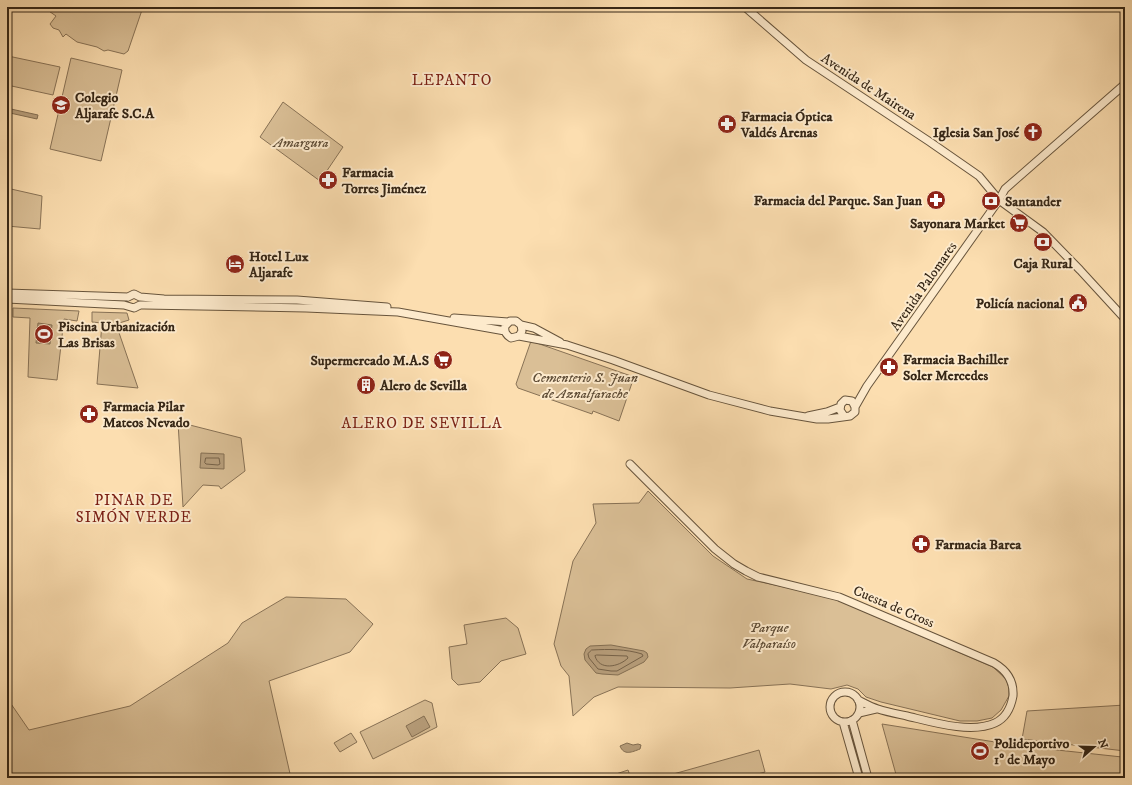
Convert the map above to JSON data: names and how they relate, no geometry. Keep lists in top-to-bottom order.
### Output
{
  "streets": {
    "street": ["Avenida de Mairena", "Avenida Palomares", "Cuesta de Cross"]
  },
  "crossings": [
    ["Avenida de Mairena", "Avenida Palomares"]
  ],
  "districts": ["LEPANTO", "ALERO DE SEVILLA", "PINAR DE SIMÓN VERDE"],
  "parks": ["Amargura", "Cementerio S. Juan de Aznalfarache", "Parque Valparaíso"],
  "places": {
    "school or university": ["Colegio Aljarafe S.C.A"],
    "pharmacy": [
      "Farmacia Óptica Valdés Arenas",
      "Farmacia Torres Jiménez",
      "Farmacia del Parque. San Juan",
      "Farmacia Bachiller Soler Mercedes",
      "Farmacia Pilar Mateos Nevado",
      "Farmacia Barea"
    ],
    "church": ["Iglesia San José"],
    "bank": ["Santander", "Caja Rural"],
    "supermarket": ["Sayonara Market", "Supermercado M.A.S"],
    "hotel": ["Hotel Lux Aljarafe"],
    "public building": ["Policía nacional"],
    "sports": ["Piscina Urbanización Las Brisas", "Polideportivo 1º de Mayo"],
    "building": ["Alero de Sevilla"]
  },
  "north": "right"
}
